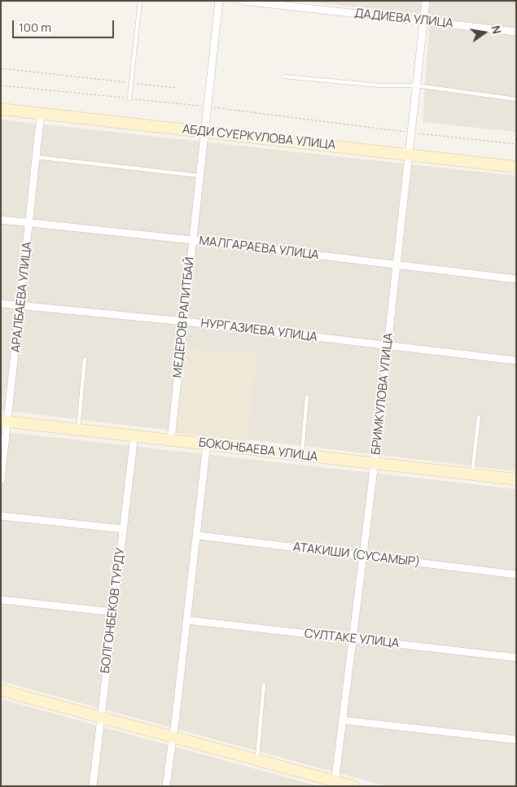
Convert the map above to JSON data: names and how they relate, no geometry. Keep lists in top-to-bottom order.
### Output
{
  "streets": {
    "street": [
      "ДАДИЕВА УЛИЦА",
      "АБДИ СУЕРКУЛОВА УЛИЦА",
      "МАЛГАРАЕВА УЛИЦА",
      "АРАЛБАЕВА УЛИЦА",
      "МЕДЕРОВ РАПИТБАЙ",
      "НУРГАЗИЕВА УЛИЦА",
      "БРИМКУЛОВА УЛИЦА",
      "БОКОНБАЕВА УЛИЦА",
      "АТАКИШИ (СУСАМЫР)",
      "БОЛГОНБЕКОВ ТУРДУ",
      "СУЛТАКЕ УЛИЦА"
    ]
  },
  "crossings": [
    ["ДАДИЕВА УЛИЦА", "БРИМКУЛОВА УЛИЦА"],
    ["АБДИ СУЕРКУЛОВА УЛИЦА", "АРАЛБАЕВА УЛИЦА"],
    ["АБДИ СУЕРКУЛОВА УЛИЦА", "МЕДЕРОВ РАПИТБАЙ"],
    ["АБДИ СУЕРКУЛОВА УЛИЦА", "БРИМКУЛОВА УЛИЦА"],
    ["МАЛГАРАЕВА УЛИЦА", "АРАЛБАЕВА УЛИЦА"],
    ["МАЛГАРАЕВА УЛИЦА", "МЕДЕРОВ РАПИТБАЙ"],
    ["МАЛГАРАЕВА УЛИЦА", "БРИМКУЛОВА УЛИЦА"],
    ["АРАЛБАЕВА УЛИЦА", "НУРГАЗИЕВА УЛИЦА"],
    ["АРАЛБАЕВА УЛИЦА", "БОКОНБАЕВА УЛИЦА"],
    ["МЕДЕРОВ РАПИТБАЙ", "НУРГАЗИЕВА УЛИЦА"],
    ["МЕДЕРОВ РАПИТБАЙ", "БОКОНБАЕВА УЛИЦА"],
    ["НУРГАЗИЕВА УЛИЦА", "БРИМКУЛОВА УЛИЦА"],
    ["БРИМКУЛОВА УЛИЦА", "БОКОНБАЕВА УЛИЦА"],
    ["БРИМКУЛОВА УЛИЦА", "АТАКИШИ (СУСАМЫР)"],
    ["БРИМКУЛОВА УЛИЦА", "СУЛТАКЕ УЛИЦА"],
    ["БОКОНБАЕВА УЛИЦА", "БОЛГОНБЕКОВ ТУРДУ"]
  ],
  "scale_bar": "100 m",
  "north": "right"
}
